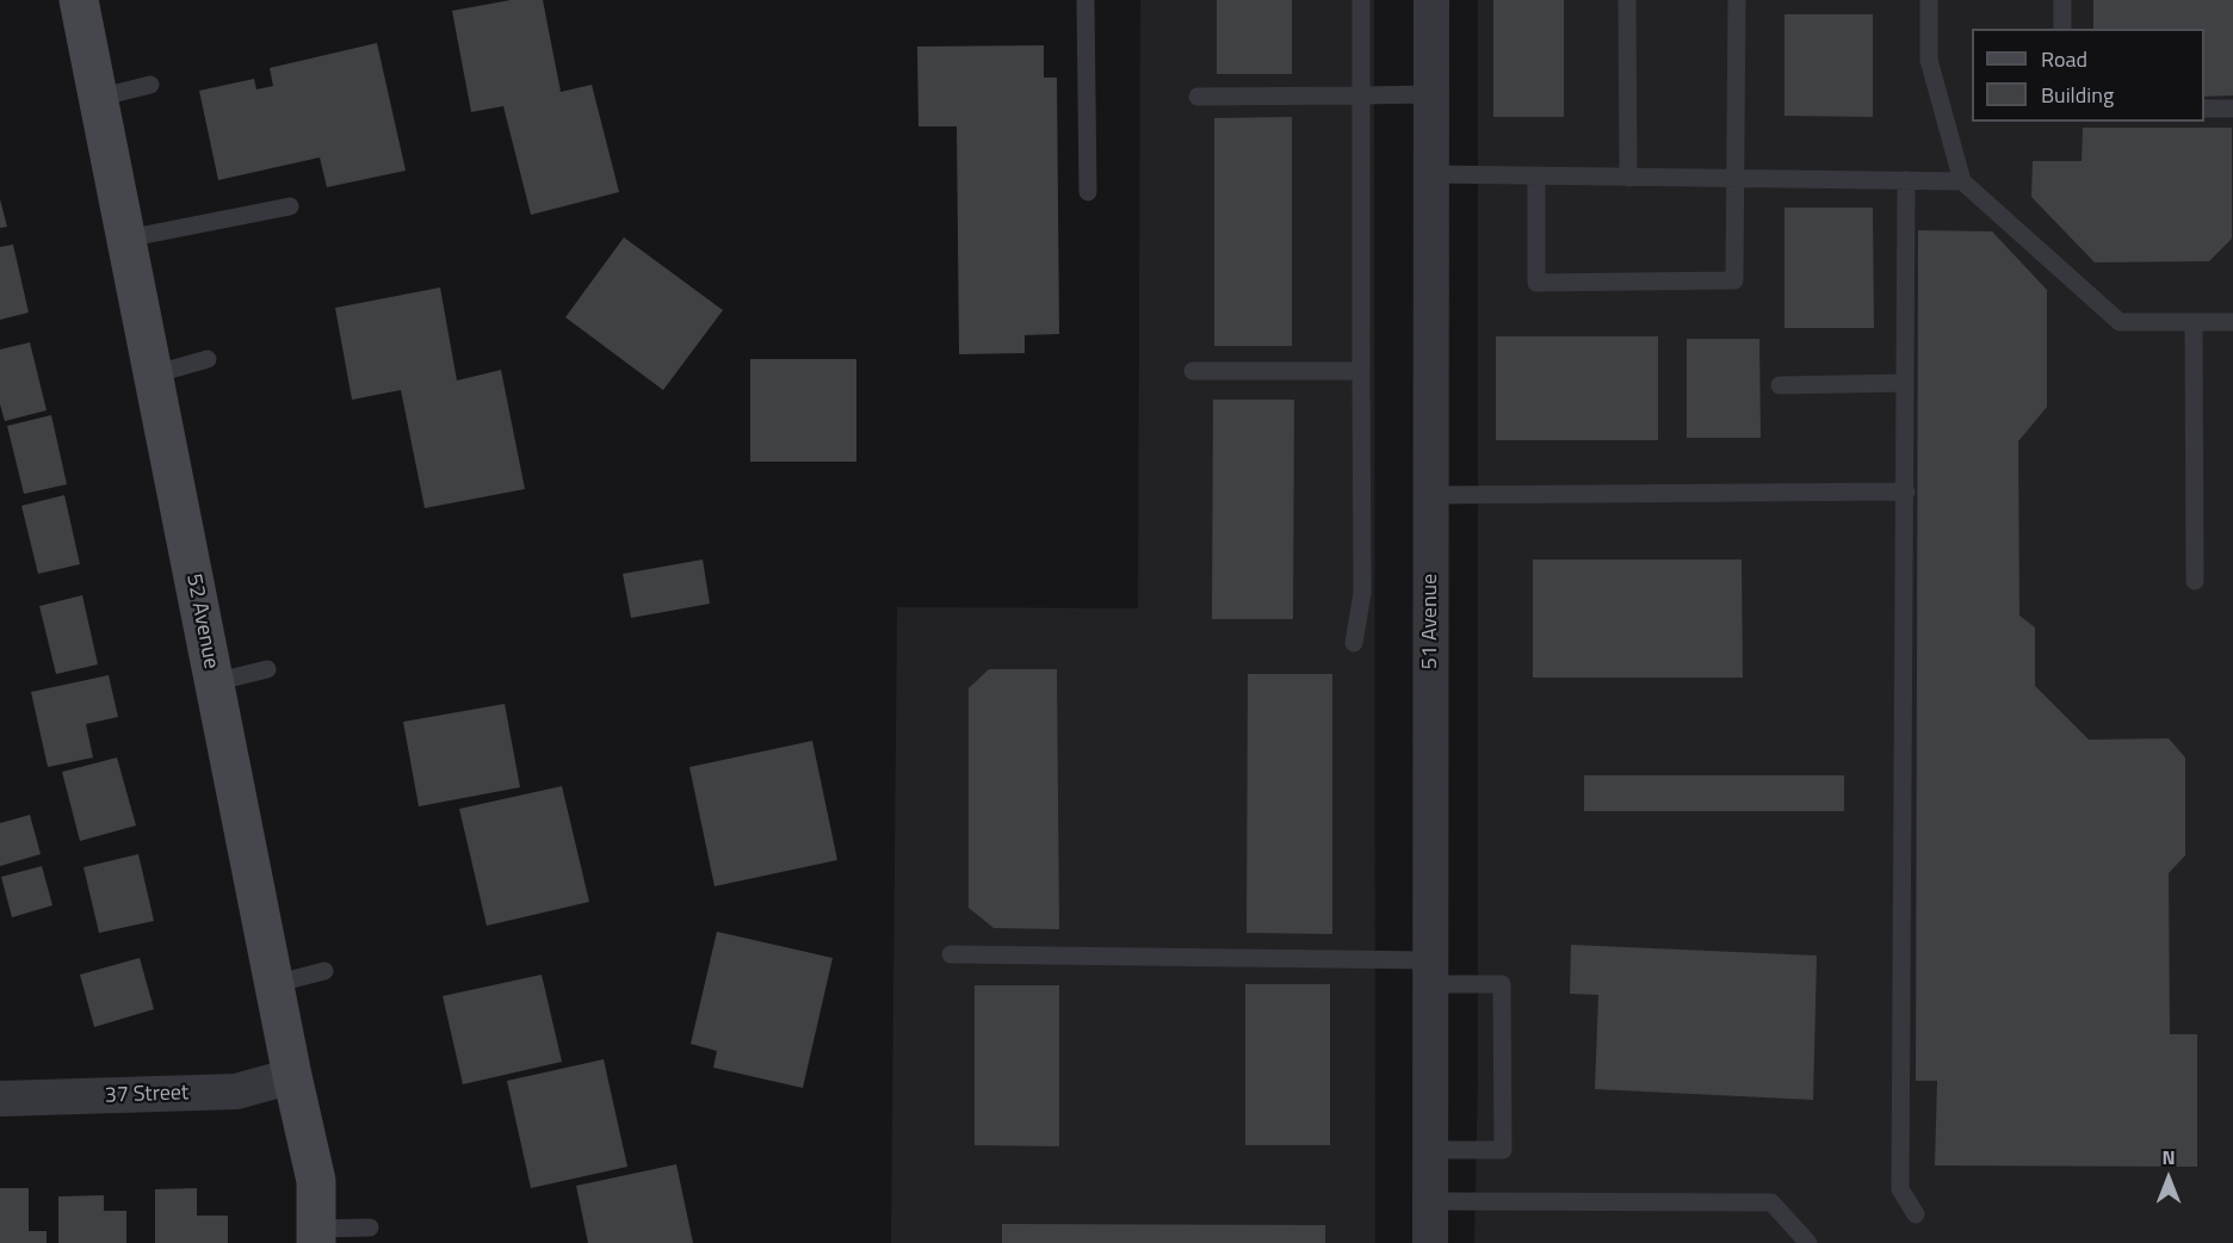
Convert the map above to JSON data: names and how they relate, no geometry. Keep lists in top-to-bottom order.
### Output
{
  "streets": {
    "street": ["52 Avenue", "51 Avenue", "37 Street"]
  },
  "crossings": [
    ["52 Avenue", "37 Street"]
  ],
  "legend": ["Road", "Building"],
  "north": "top"
}
